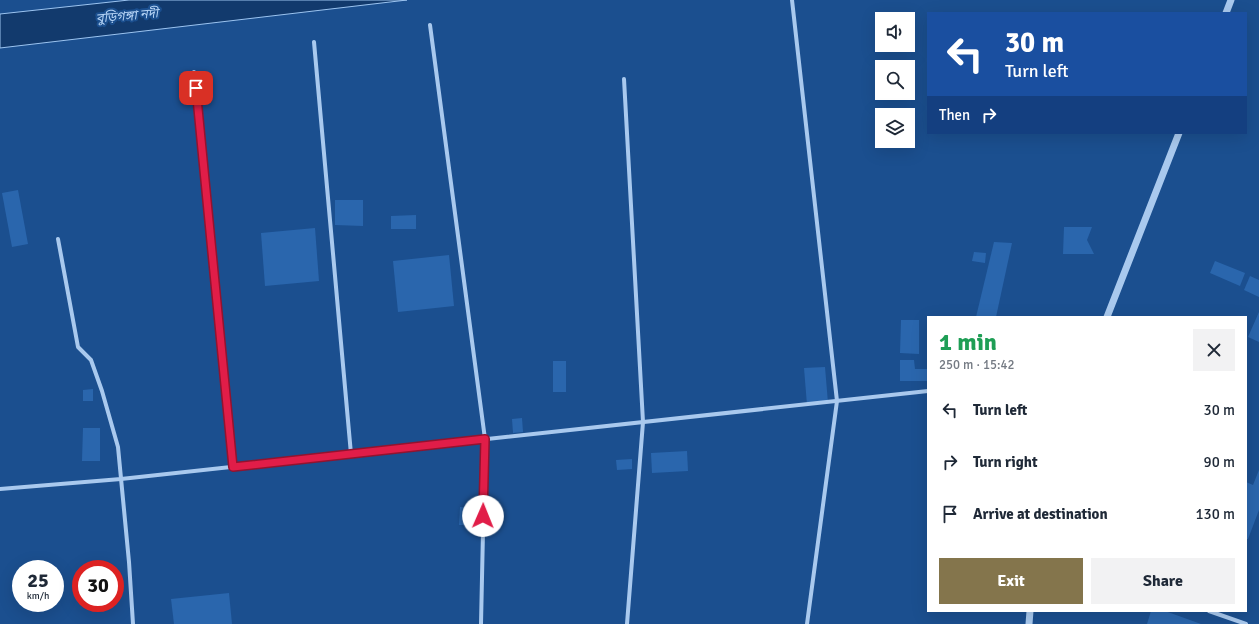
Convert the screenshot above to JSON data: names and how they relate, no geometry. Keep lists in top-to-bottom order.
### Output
{
  "water": ["বুড়িগঙ্গা নদী"],
  "page": {
    "turn": ["30 m", "Turn left"],
    "then": "Then",
    "heading": ["1 min", "250 m · 15:42"],
    "list": [
      {
        "name": "Turn left",
        "value": "30 m"
      },
      {
        "name": "Turn right",
        "value": "90 m"
      },
      {
        "name": "Arrive at destination",
        "value": "130 m"
      }
    ],
    "buttons": ["Exit", "Share"],
    "speed": "25 km/h",
    "limit": "30"
  }
}
